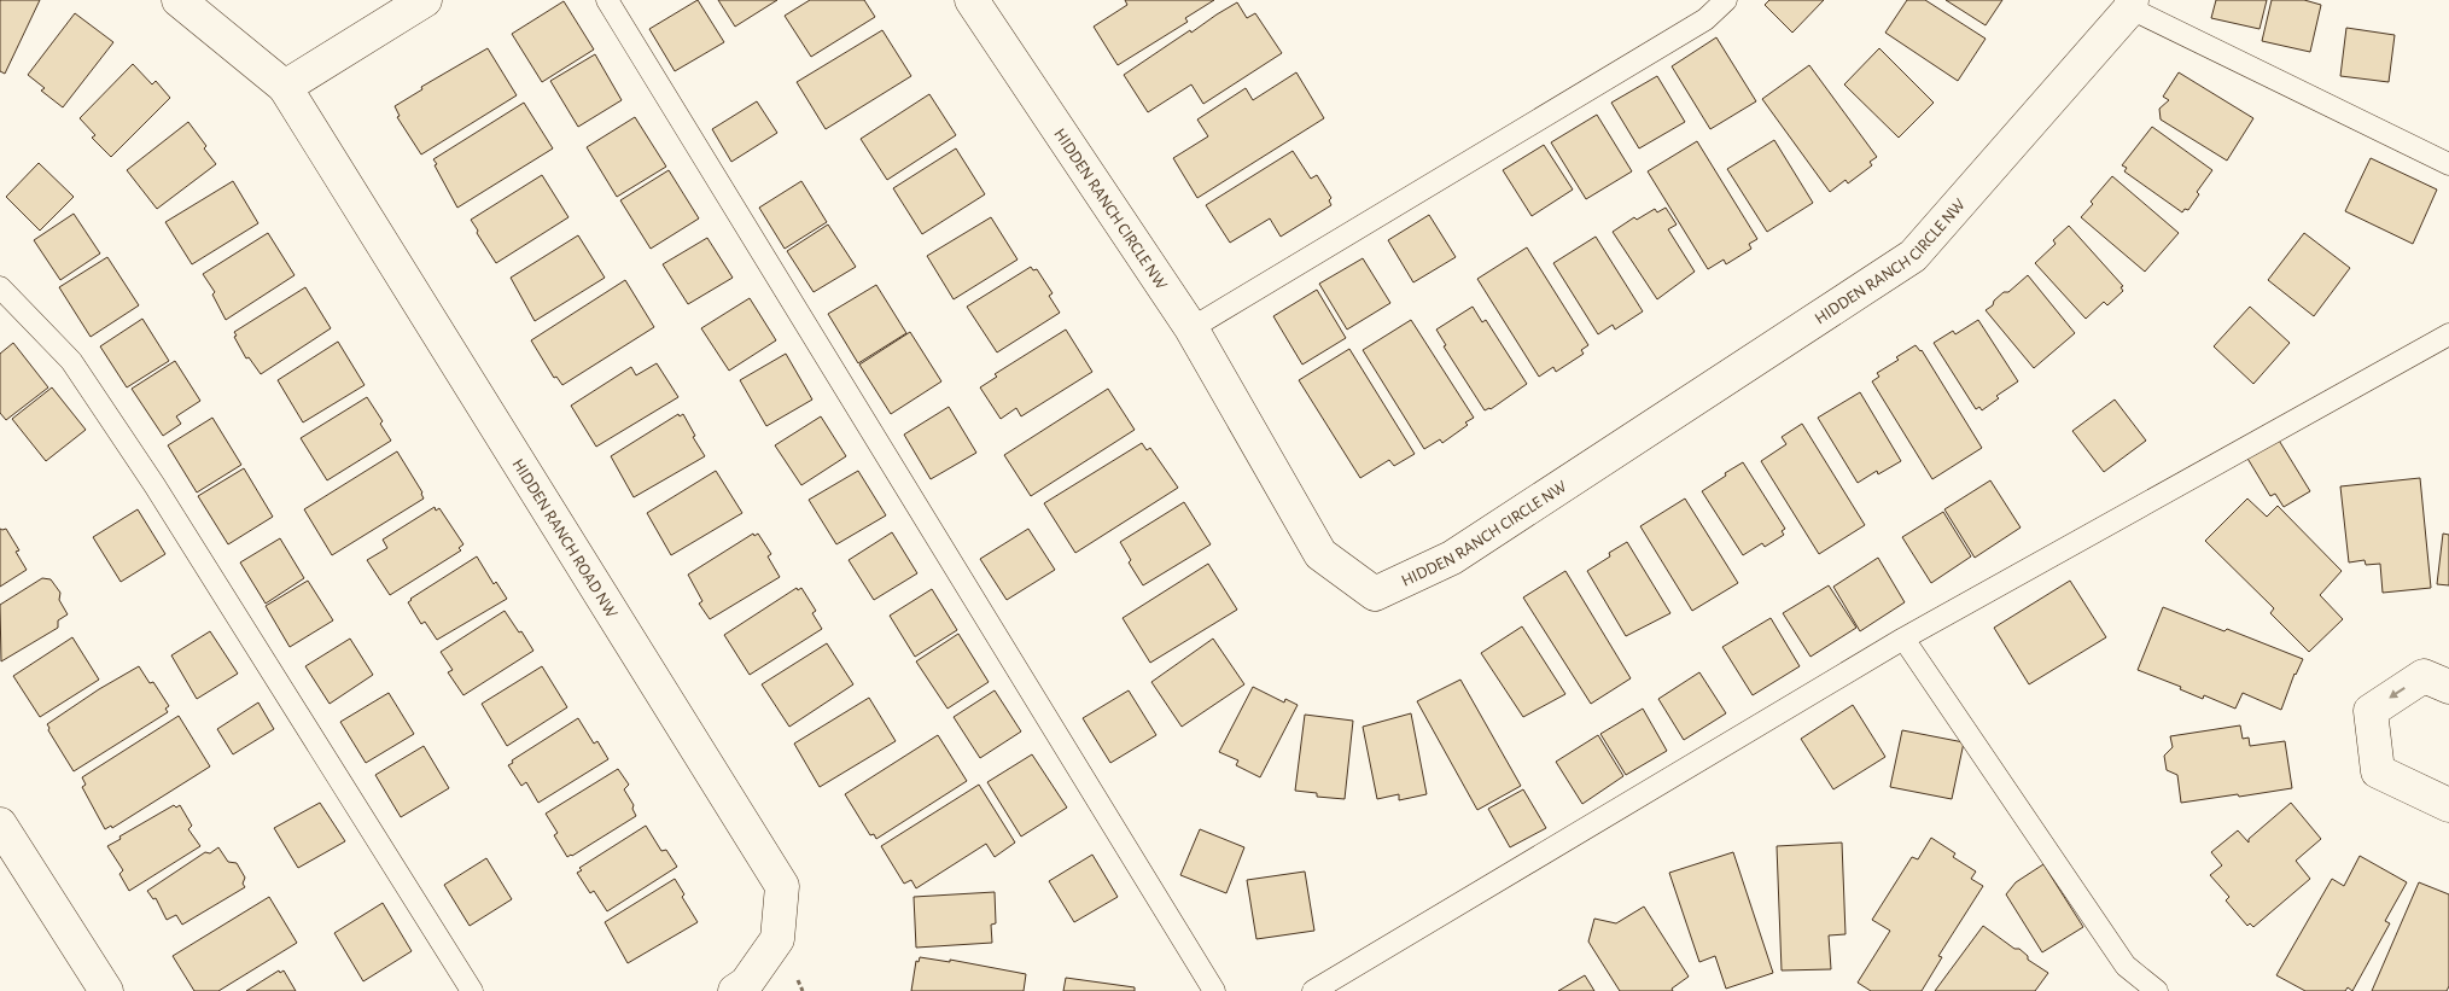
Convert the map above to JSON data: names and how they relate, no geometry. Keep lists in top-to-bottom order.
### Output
{
  "streets": {
    "street": ["HIDDEN RANCH CIRCLE NW", "HIDDEN RANCH ROAD NW"]
  }
}
